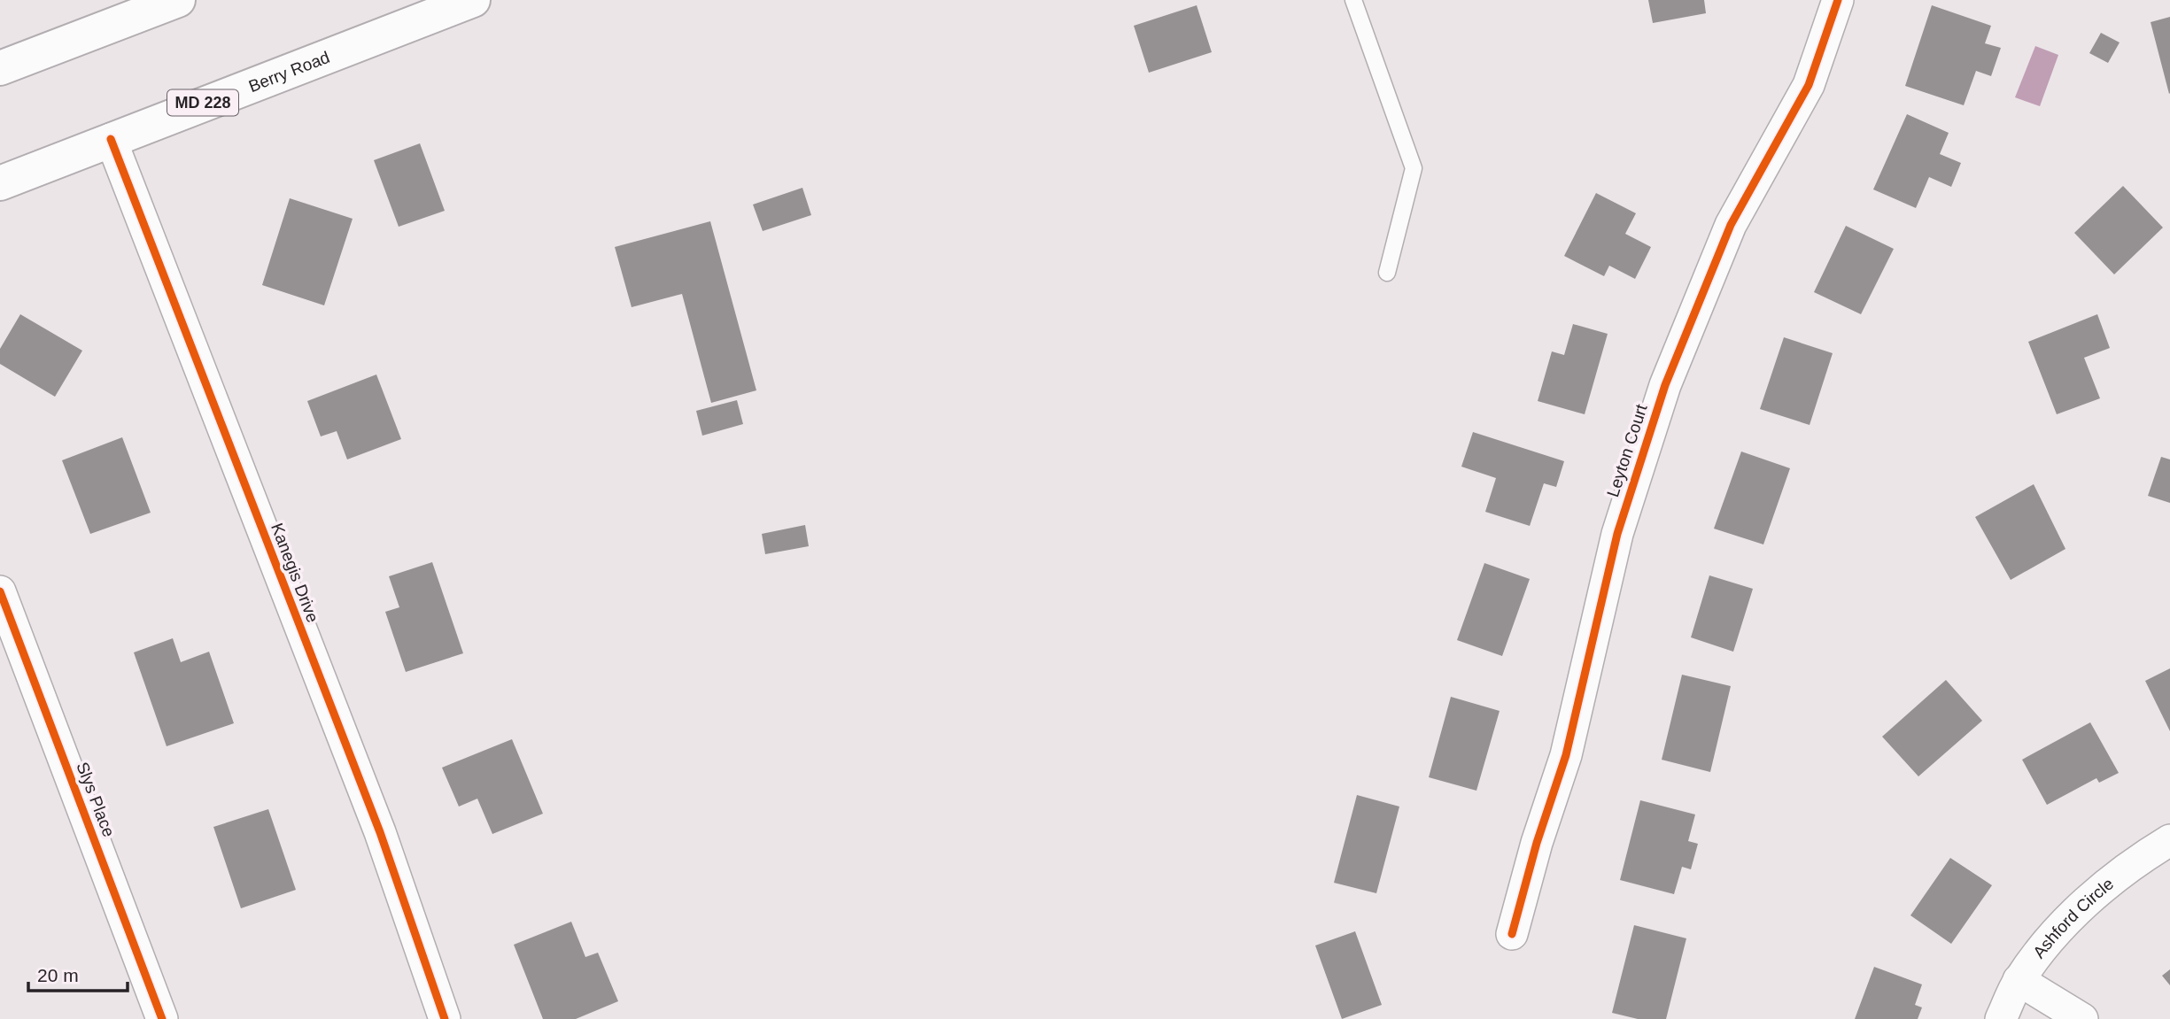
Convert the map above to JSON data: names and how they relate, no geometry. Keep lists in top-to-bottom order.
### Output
{
  "streets": {
    "highway": ["Berry Road", "MD 228"],
    "street": [
      "Leyton Court",
      "Kanegis Drive",
      "Slys Place",
      "Ashford Circle"
    ]
  },
  "crossings": [
    ["Berry Road", "Kanegis Drive"]
  ],
  "scale_bar": "20 m"
}
